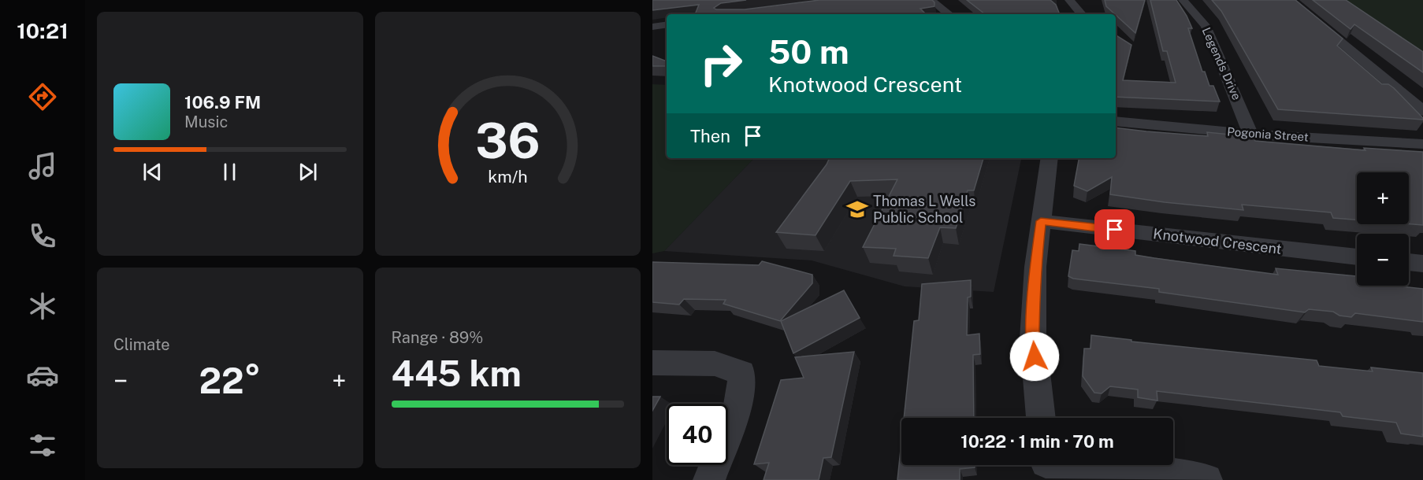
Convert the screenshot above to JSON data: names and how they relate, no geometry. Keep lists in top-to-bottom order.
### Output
{
  "streets": {
    "street": ["Legends Drive", "Pogonia Street", "Knotwood Crescent"]
  },
  "crossings": [
    ["Legends Drive", "Pogonia Street"]
  ],
  "places": {
    "school or university": ["Thomas L Wells Public School"]
  },
  "page": {
    "tabs": "10:21",
    "turn": ["50 m", "Knotwood Crescent"],
    "song": ["106.9 FM", "Music"],
    "then": "Then",
    "map_buttons": ["+", "−"],
    "tile": [
      "Climate",
      ["Range · 89%", "445 km"]
    ],
    "heat": ["−", "22°", "+"],
    "limit": "40",
    "trip": "10:22 · 1 min · 70 m",
    "gauge": ["36", "km/h"]
  }
}
